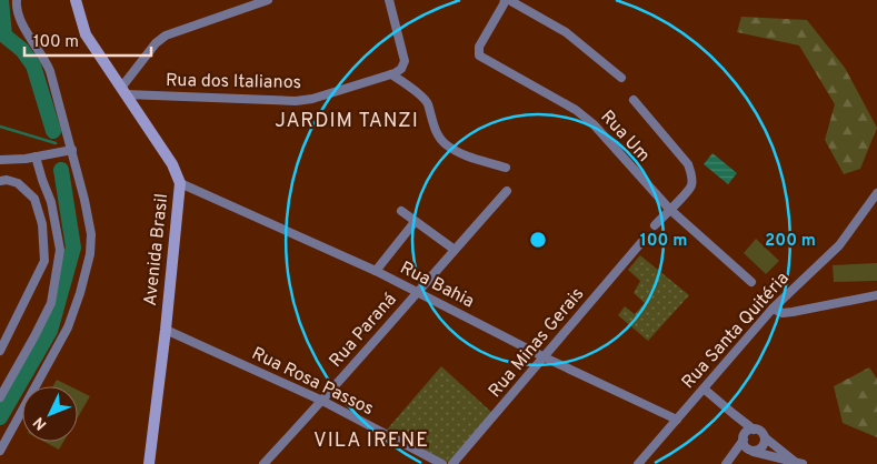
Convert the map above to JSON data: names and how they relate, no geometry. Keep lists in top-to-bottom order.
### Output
{
  "streets": {
    "main road": ["Avenida Brasil"],
    "street": [
      "Rua dos Italianos",
      "Rua Um",
      "Rua Bahia",
      "Rua Paraná",
      "Rua Santa Quitéria",
      "Rua Minas Gerais",
      "Rua Rosa Passos"
    ]
  },
  "crossings": [
    ["Rua dos Italianos", "Avenida Brasil"],
    ["Avenida Brasil", "Rua Bahia"],
    ["Avenida Brasil", "Rua Rosa Passos"],
    ["Rua Bahia", "Rua Paraná"],
    ["Rua Bahia", "Rua Santa Quitéria"],
    ["Rua Bahia", "Rua Minas Gerais"],
    ["Rua Paraná", "Rua Rosa Passos"]
  ],
  "districts": ["JARDIM TANZI", "VILA IRENE"],
  "scale_bar": "100 m",
  "north": "bottom left",
  "rings": ["100 m", "200 m"]
}
